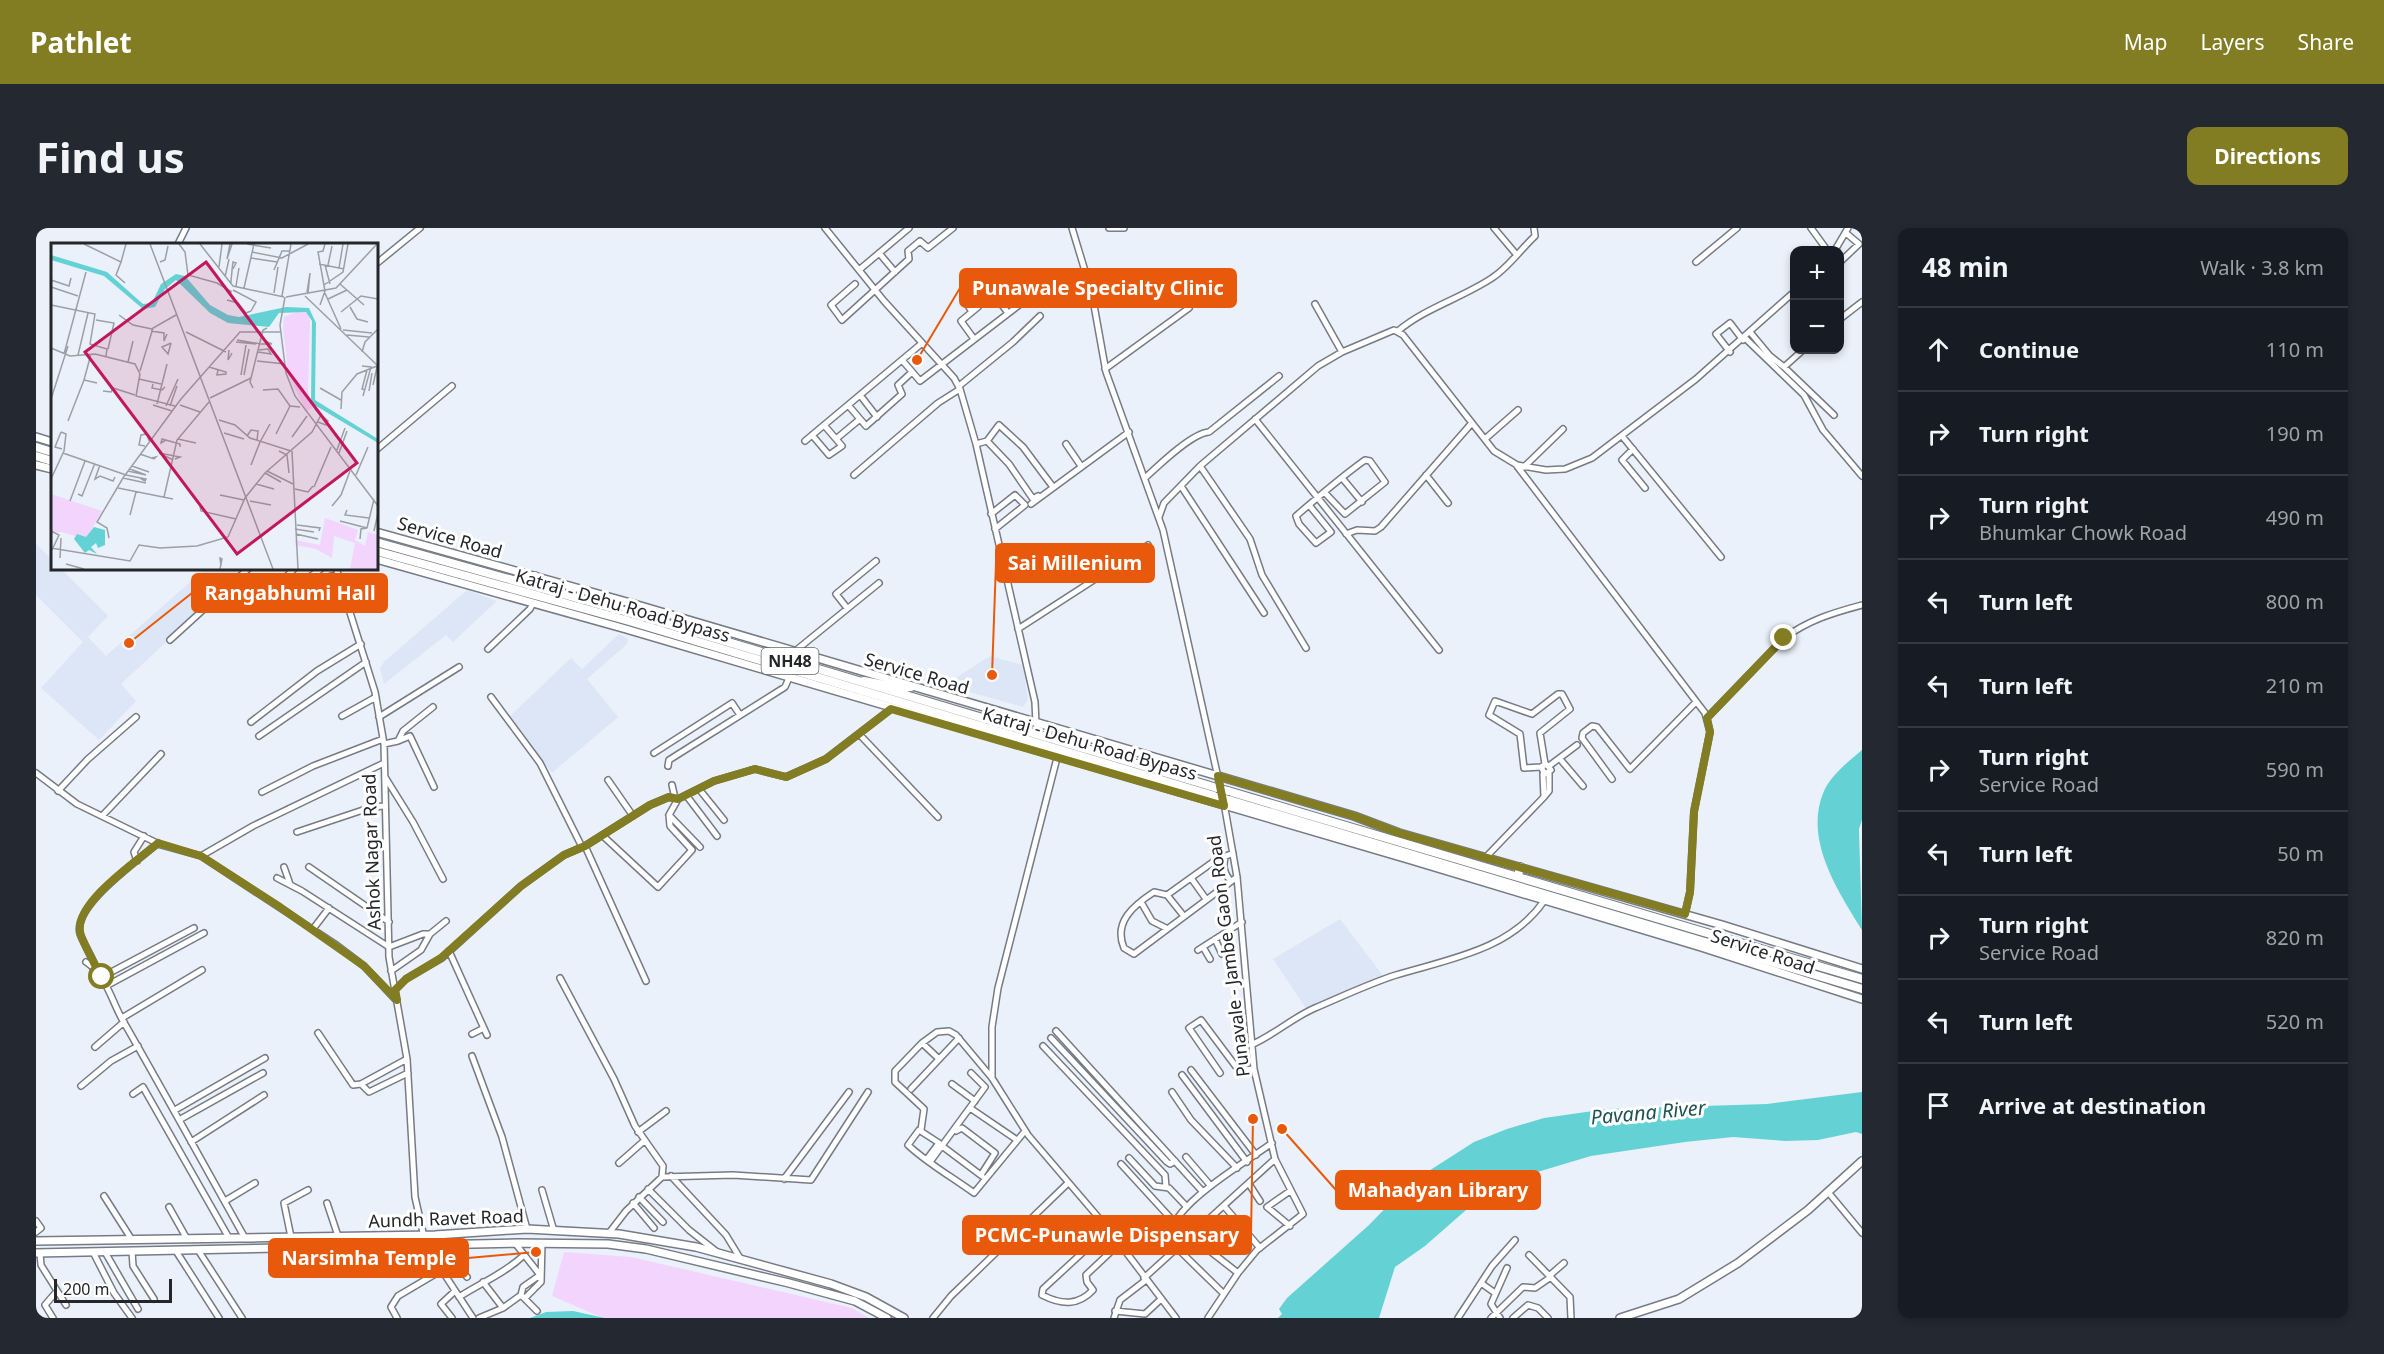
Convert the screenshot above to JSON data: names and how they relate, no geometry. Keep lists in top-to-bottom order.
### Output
{
  "streets": {
    "highway": ["Katraj - Dehu Road Bypass", "NH48"],
    "main road": ["Service Road", "Aundh Ravet Road"],
    "street": ["Ashok Nagar Road", "Punavale - Jambe Gaon Road"]
  },
  "crossings": [
    ["Service Road", "Katraj - Dehu Road Bypass"],
    ["Service Road", "Punavale - Jambe Gaon Road"],
    ["Katraj - Dehu Road Bypass", "Punavale - Jambe Gaon Road"],
    ["Ashok Nagar Road", "Aundh Ravet Road"]
  ],
  "water": ["Pavana River"],
  "places": [
    "Punawale Specialty Clinic",
    "Rangabhumi Hall",
    "Sai Millenium",
    "PCMC-Punawle Dispensary",
    "Mahadyan Library",
    "Narsimha Temple"
  ],
  "scale_bar": "200 m",
  "page": {
    "header": "Pathlet",
    "nav": ["Map", "Layers", "Share"],
    "buttons": "Directions",
    "title": "Find us",
    "heading": ["48 min", "Walk · 3.8 km"],
    "map_buttons": ["+", "−"],
    "list": [
      ["Continue", "110 m"],
      ["Turn right", "190 m"],
      ["Turn right", "Bhumkar Chowk Road", "490 m"],
      ["Turn left", "800 m"],
      ["Turn left", "210 m"],
      ["Turn right", "Service Road", "590 m"],
      ["Turn left", "50 m"],
      ["Turn right", "Service Road", "820 m"],
      ["Turn left", "520 m"],
      "Arrive at destination"
    ],
    "scale": "200 m"
  }
}
